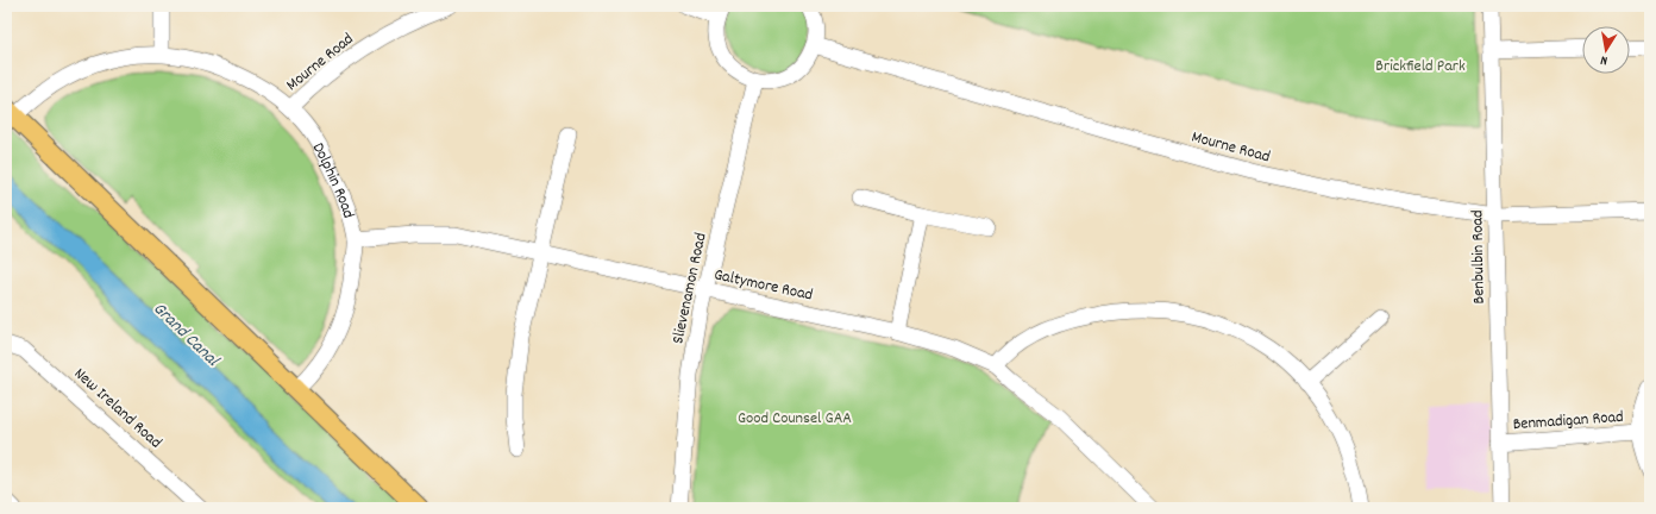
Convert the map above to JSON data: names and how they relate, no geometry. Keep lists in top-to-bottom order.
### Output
{
  "streets": {
    "main road": ["Dolphin Road"],
    "street": [
      "Mourne Road",
      "Benbulbin Road",
      "Galtymore Road",
      "Slievenamon Road",
      "New Ireland Road",
      "Benmadigan Road"
    ]
  },
  "crossings": [
    ["Mourne Road", "Dolphin Road"],
    ["Mourne Road", "Benbulbin Road"],
    ["Dolphin Road", "Galtymore Road"],
    ["Benbulbin Road", "Benmadigan Road"],
    ["Galtymore Road", "Slievenamon Road"]
  ],
  "water": ["Grand Canal"],
  "parks": ["Brickfield Park", "Good Counsel GAA"],
  "north": "bottom"
}
